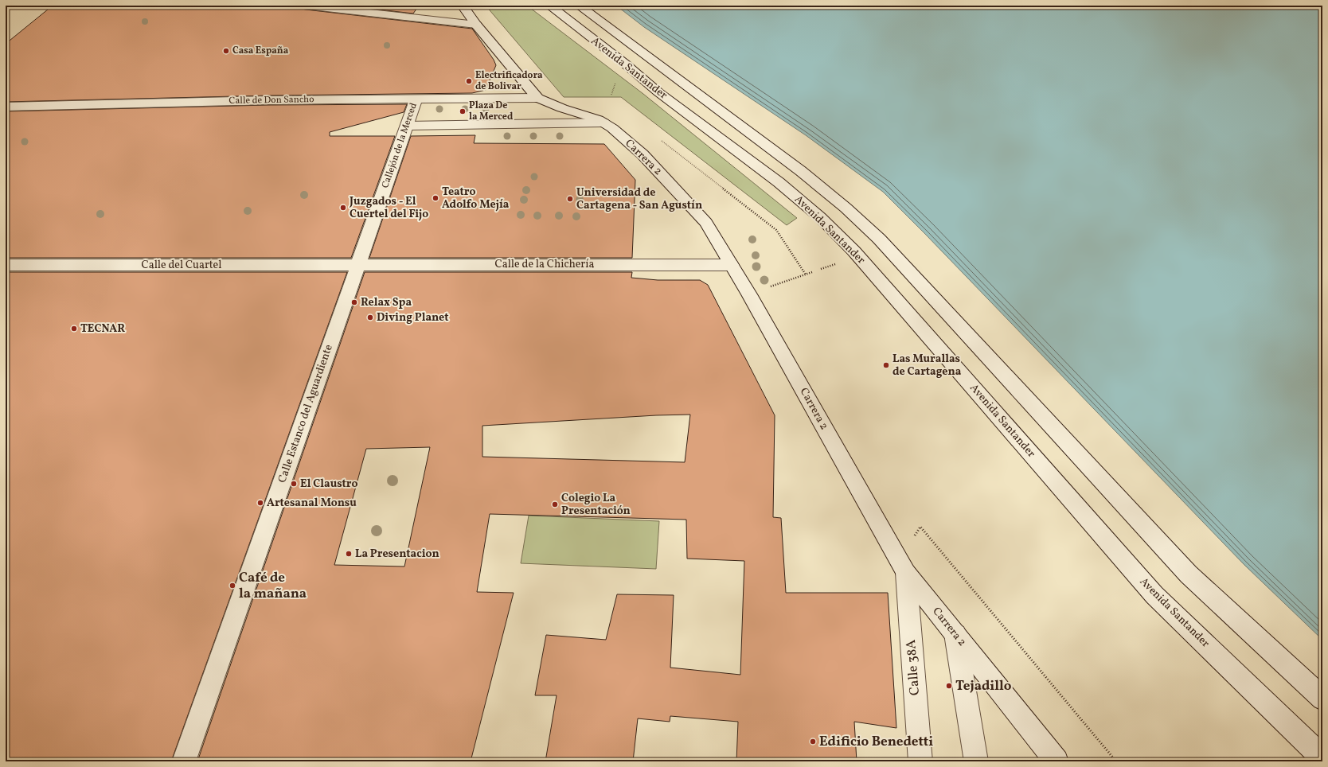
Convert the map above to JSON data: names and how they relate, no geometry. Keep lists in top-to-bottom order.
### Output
{
  "streets": {
    "street": [
      "Avenida Santander",
      "Calle de Don Sancho",
      "Callejón de la Merced",
      "Carrera 2",
      "Calle de la Chichería",
      "Calle del Cuartel",
      "Calle Estanco del Aguardiente",
      "Calle 38A"
    ]
  },
  "crossings": [
    ["Calle de Don Sancho", "Callejón de la Merced"],
    ["Calle de Don Sancho", "Carrera 2"],
    ["Callejón de la Merced", "Calle de la Chichería"],
    ["Callejón de la Merced", "Calle del Cuartel"],
    ["Callejón de la Merced", "Calle Estanco del Aguardiente"],
    ["Carrera 2", "Calle de la Chichería"],
    ["Carrera 2", "Calle 38A"],
    ["Calle de la Chichería", "Calle del Cuartel"],
    ["Calle de la Chichería", "Calle Estanco del Aguardiente"],
    ["Calle del Cuartel", "Calle Estanco del Aguardiente"]
  ],
  "places": [
    "Casa España",
    "Electrificadora de Bolivar",
    "Plaza De la Merced",
    "Teatro Adolfo Mejía",
    "Universidad de Cartagena - San Agustín",
    "Juzgados - El Cuertel del Fijo",
    "Relax Spa",
    "Diving Planet",
    "TECNAR",
    "Las Murallas de Cartagena",
    "El Claustro",
    "Artesanal Monsu",
    "Colegio La Presentación",
    "La Presentacion",
    "Café de la mañana",
    "Tejadillo",
    "Edificio Benedetti"
  ]
}
